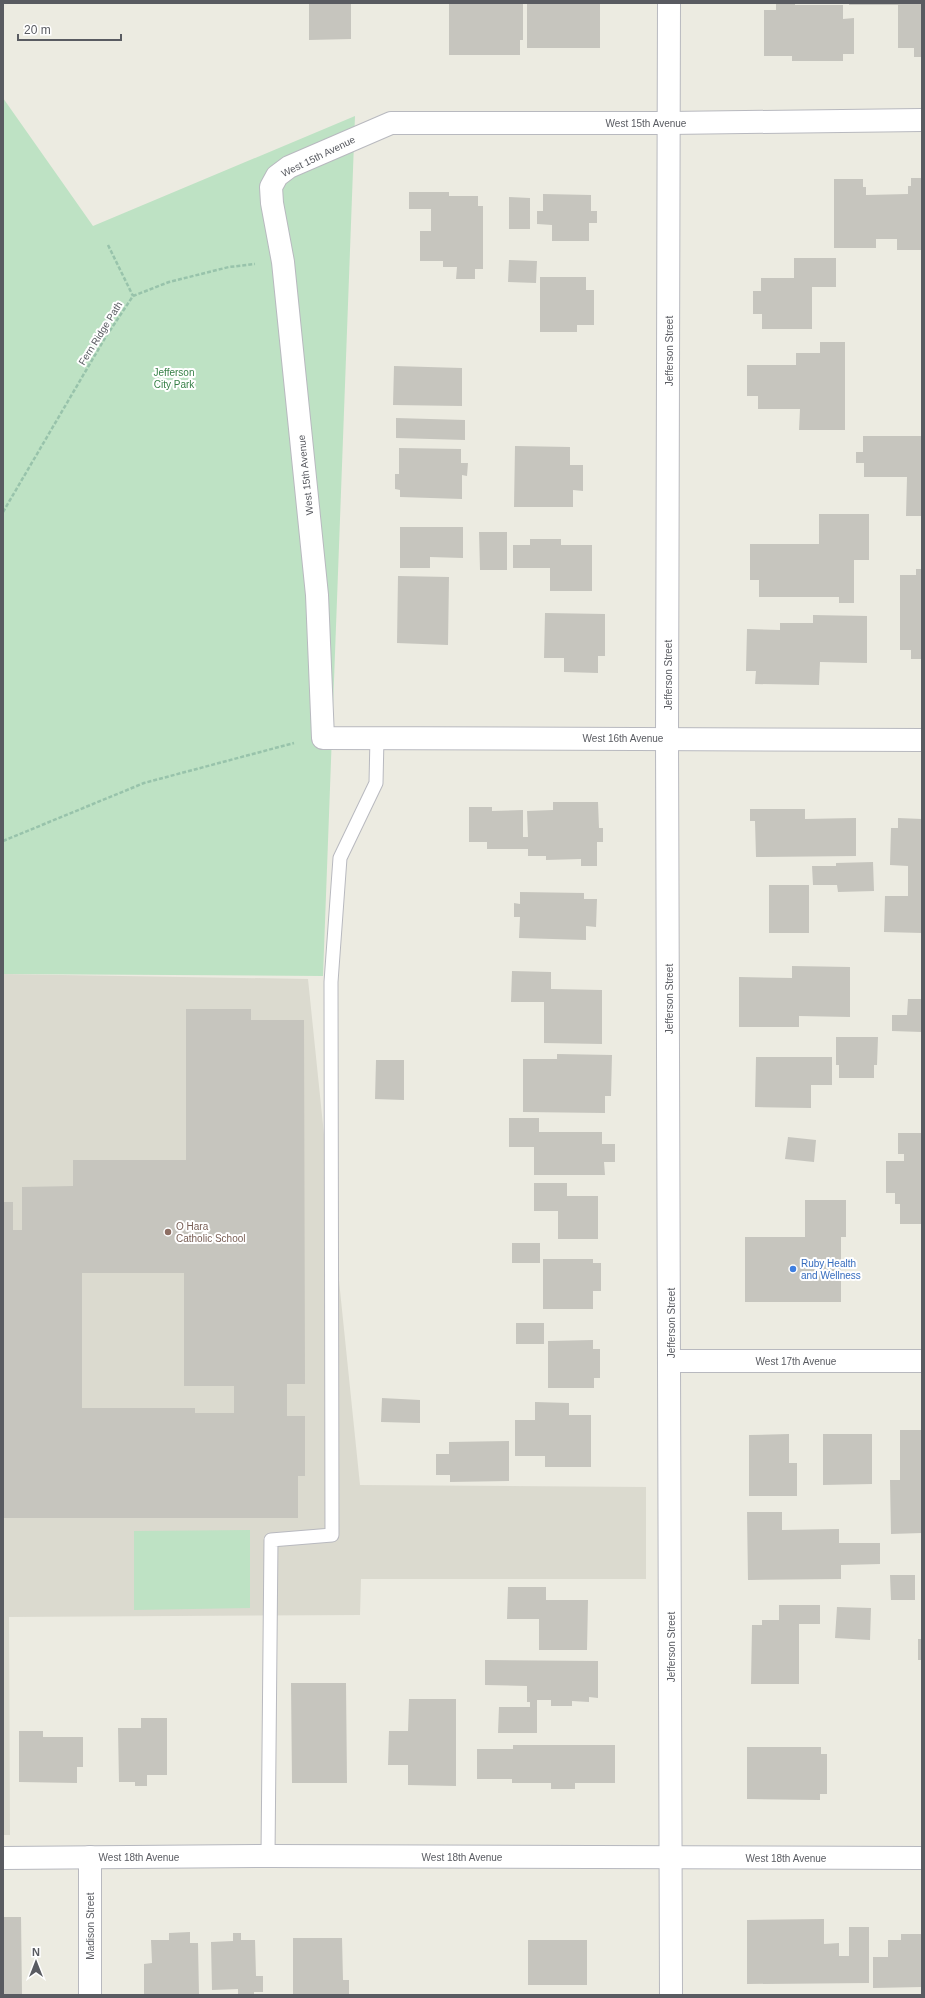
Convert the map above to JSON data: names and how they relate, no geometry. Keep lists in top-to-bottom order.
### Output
{
  "streets": {
    "street": [
      "West 15th Avenue",
      "Jefferson Street",
      "West 16th Avenue",
      "West 17th Avenue",
      "West 18th Avenue",
      "Madison Street"
    ],
    "path": ["Fern Ridge Path"]
  },
  "crossings": [
    ["West 15th Avenue", "Fern Ridge Path"],
    ["West 15th Avenue", "Jefferson Street"],
    ["West 15th Avenue", "West 16th Avenue"],
    ["Jefferson Street", "West 16th Avenue"],
    ["Jefferson Street", "West 17th Avenue"],
    ["Jefferson Street", "West 18th Avenue"],
    ["West 18th Avenue", "Madison Street"]
  ],
  "parks": ["Jefferson City Park"],
  "places": ["O Hara Catholic School", "Ruby Health and Wellness"],
  "scale_bar": "20 m",
  "north": "top"
}
